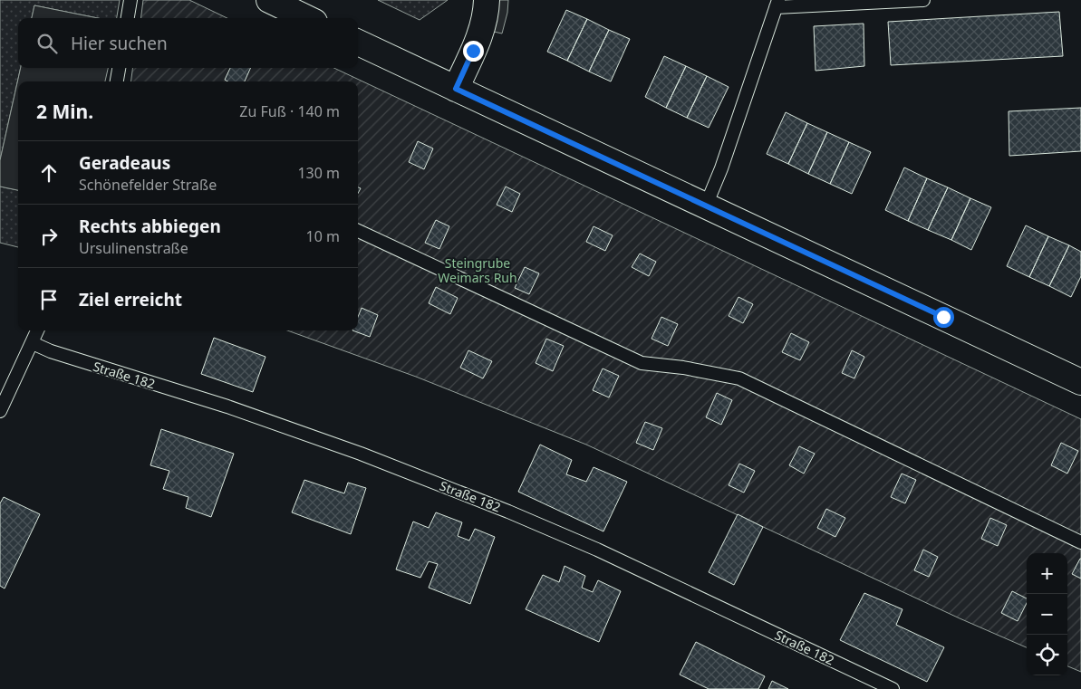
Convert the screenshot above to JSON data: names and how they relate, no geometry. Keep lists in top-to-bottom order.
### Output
{
  "streets": {
    "lane": ["Straße 182"]
  },
  "parks": ["Steingrube Weimars Ruh"],
  "page": {
    "search": "Hier suchen",
    "heading": ["2 Min.", "Zu Fuß · 140 m"],
    "list": [
      ["Geradeaus", "Schönefelder Straße", "130 m"],
      ["Rechts abbiegen", "Ursulinenstraße", "10 m"],
      "Ziel erreicht"
    ],
    "map_buttons": ["+", "−"]
  }
}
